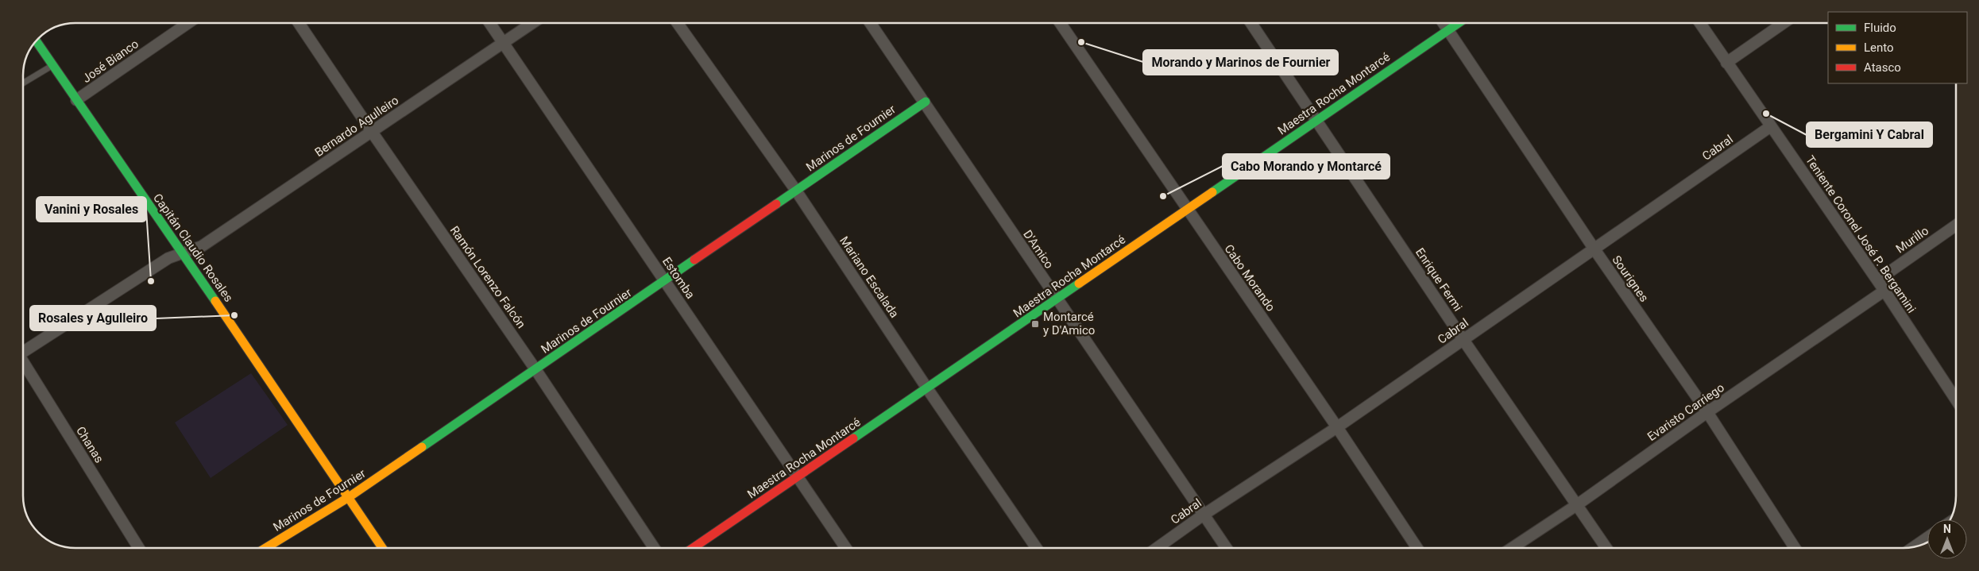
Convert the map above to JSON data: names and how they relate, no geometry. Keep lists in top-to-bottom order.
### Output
{
  "streets": {
    "street": [
      "José Bianco",
      "Maestra Rocha Montarcé",
      "Bernardo Agulleiro",
      "Marinos de Fournier",
      "Cabral",
      "Teniente Coronel José P. Bergamini",
      "Murillo",
      "Capitán Claudio Rosales",
      "D'Amico",
      "Ramón Lorenzo Falcón",
      "Mariano Escalada",
      "Estomba",
      "Cabo Morando",
      "Sourignes",
      "Enrique Fermi",
      "Evaristo Carriego",
      "Chanas"
    ]
  },
  "crossings": [
    ["José Bianco", "Capitán Claudio Rosales"],
    ["Maestra Rocha Montarcé", "D'Amico"],
    ["Maestra Rocha Montarcé", "Mariano Escalada"],
    ["Maestra Rocha Montarcé", "Estomba"],
    ["Maestra Rocha Montarcé", "Cabo Morando"],
    ["Maestra Rocha Montarcé", "Sourignes"],
    ["Maestra Rocha Montarcé", "Enrique Fermi"],
    ["Bernardo Agulleiro", "Capitán Claudio Rosales"],
    ["Bernardo Agulleiro", "Ramón Lorenzo Falcón"],
    ["Bernardo Agulleiro", "Estomba"],
    ["Marinos de Fournier", "Capitán Claudio Rosales"],
    ["Marinos de Fournier", "D'Amico"],
    ["Marinos de Fournier", "Ramón Lorenzo Falcón"],
    ["Marinos de Fournier", "Mariano Escalada"],
    ["Marinos de Fournier", "Estomba"],
    ["Cabral", "Teniente Coronel José P. Bergamini"],
    ["Cabral", "D'Amico"],
    ["Cabral", "Cabo Morando"],
    ["Cabral", "Sourignes"],
    ["Cabral", "Enrique Fermi"],
    ["Teniente Coronel José P. Bergamini", "Murillo"],
    ["Teniente Coronel José P. Bergamini", "Evaristo Carriego"],
    ["Sourignes", "Evaristo Carriego"],
    ["Enrique Fermi", "Evaristo Carriego"]
  ],
  "places": {
    "other": [
      "Morando y Marinos de Fournier",
      "Bergamini Y Cabral",
      "Cabo Morando y Montarcé",
      "Vanini y Rosales",
      "Rosales y Agulleiro"
    ],
    "transit": ["Montarcé y D'Amico"]
  },
  "legend": ["Fluido", "Lento", "Atasco"],
  "north": "top"
}
